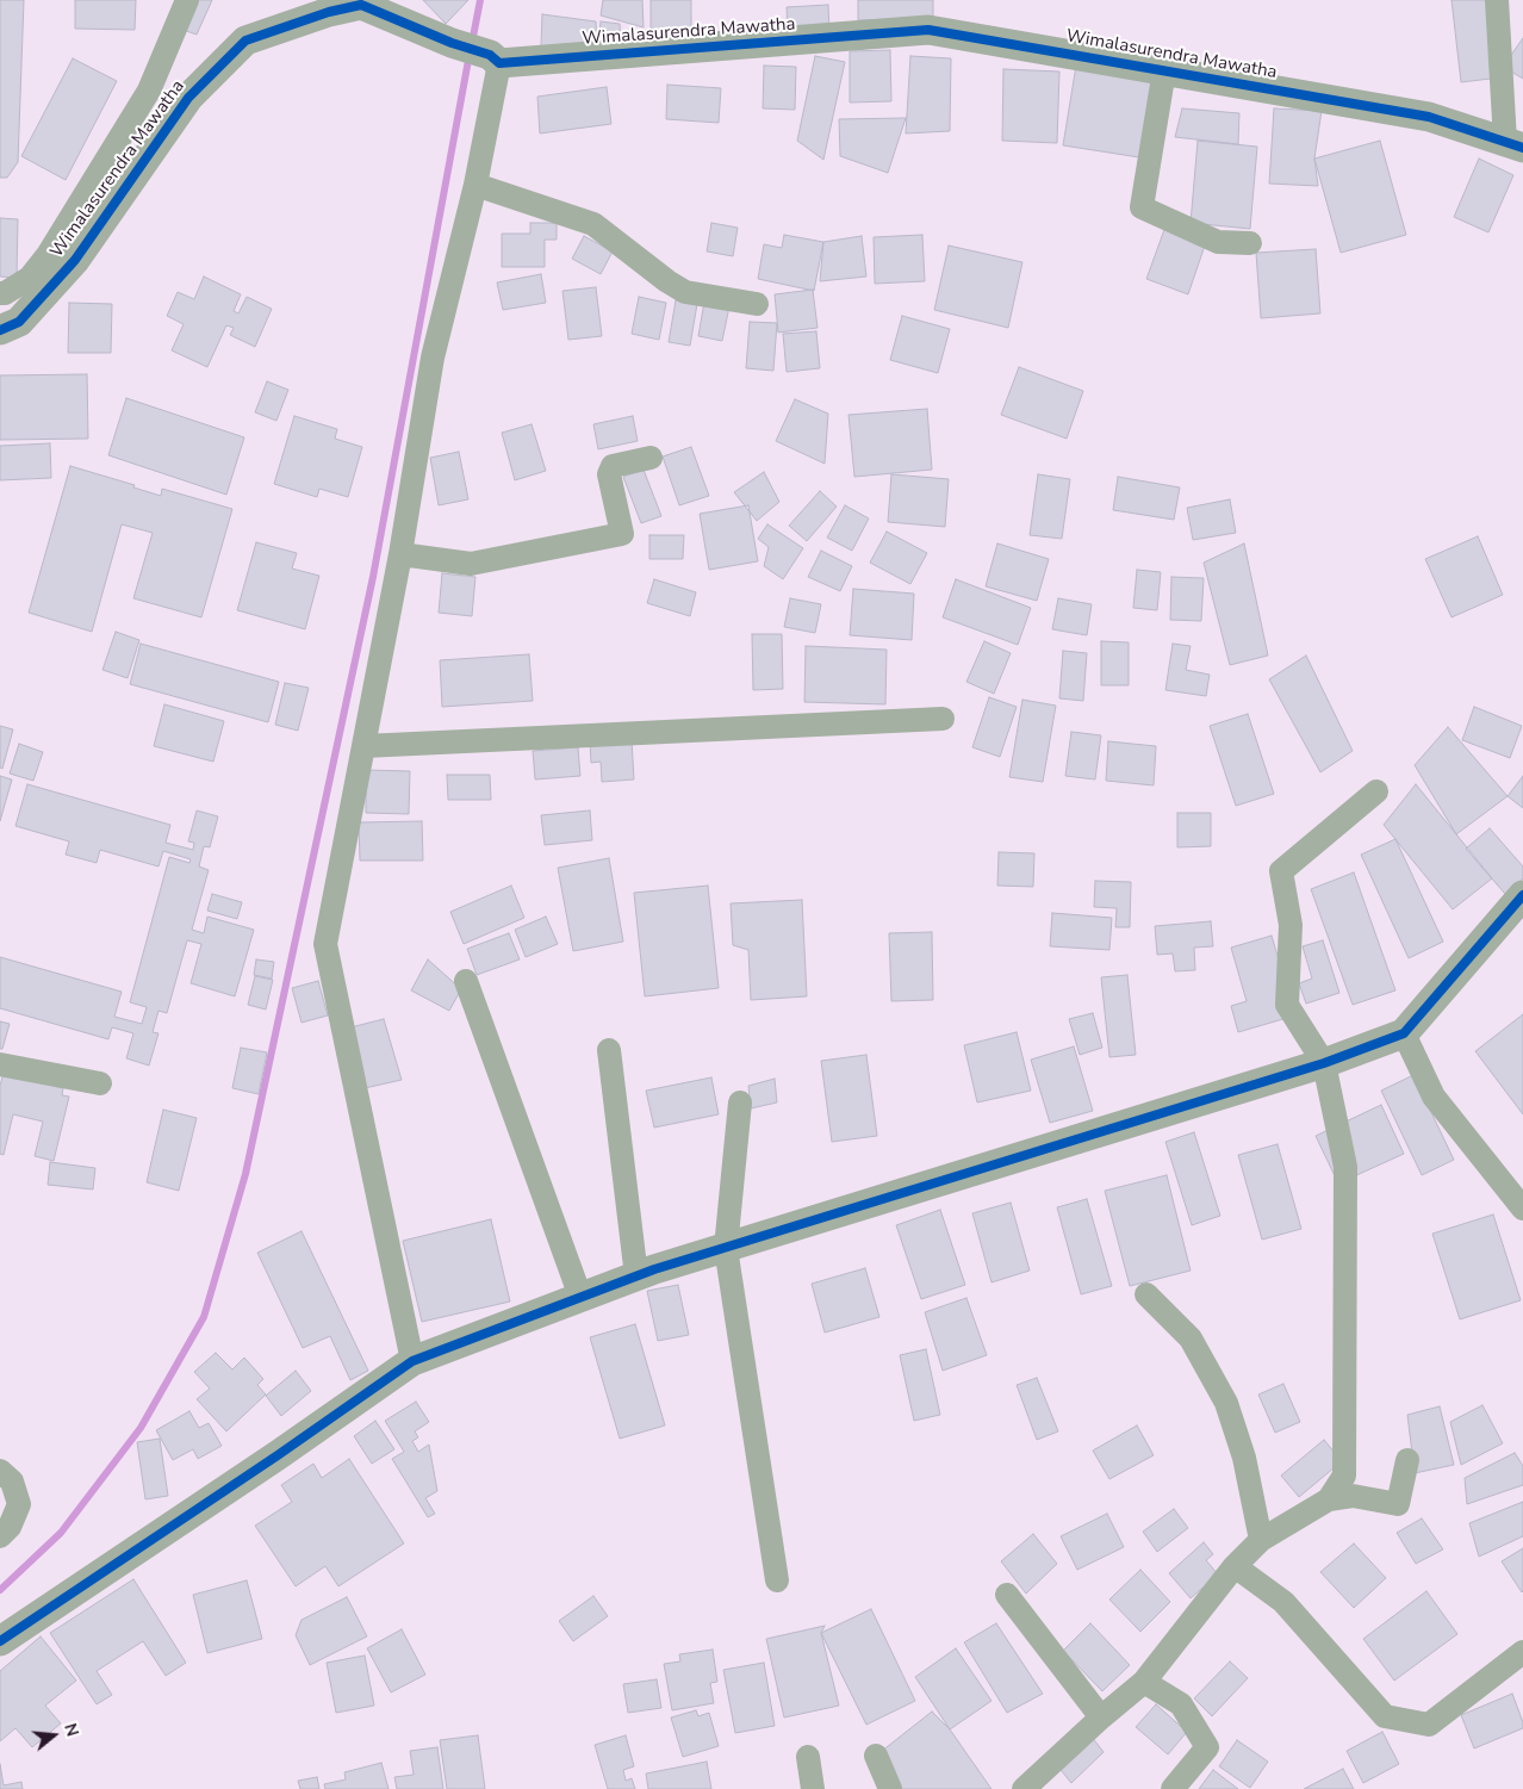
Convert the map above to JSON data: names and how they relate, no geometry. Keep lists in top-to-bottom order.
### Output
{
  "streets": {
    "street": ["Wimalasurendra Mawatha"]
  },
  "north": "right"
}
